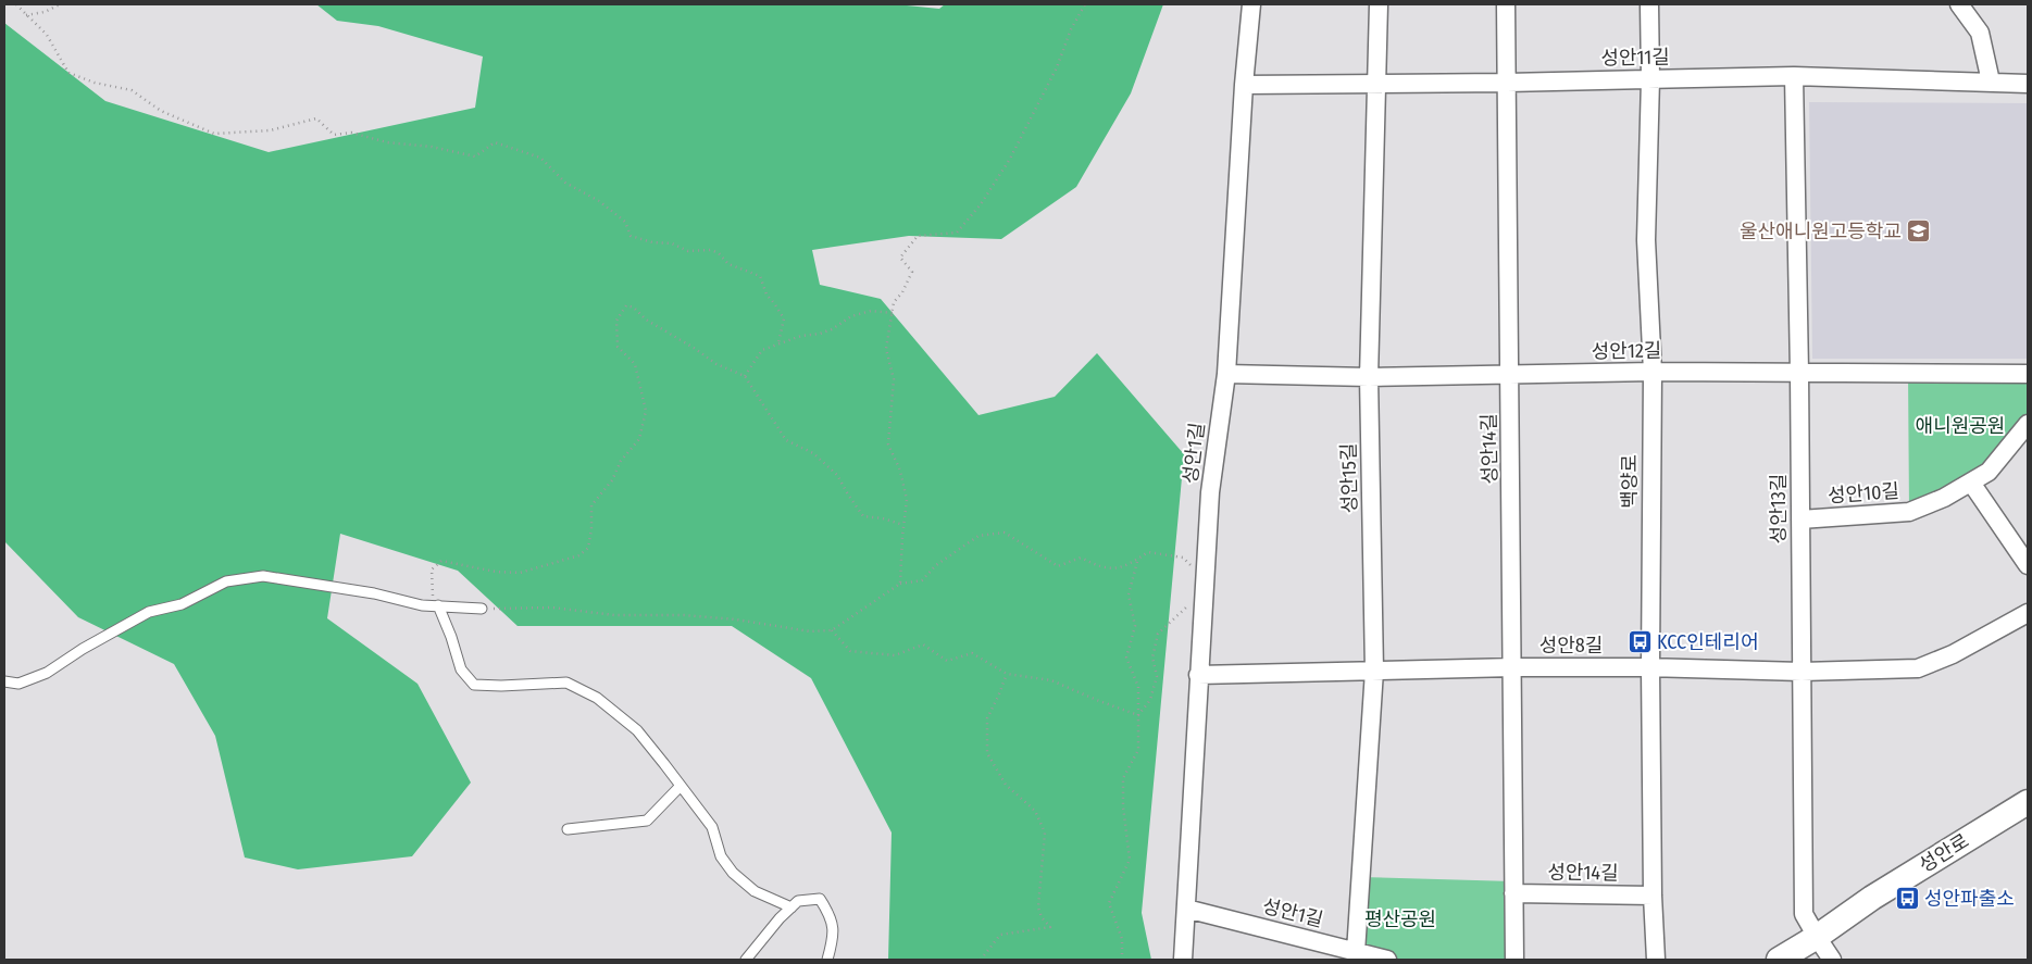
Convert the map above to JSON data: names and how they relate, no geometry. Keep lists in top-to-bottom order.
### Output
{
  "streets": {
    "street": [
      "성안11길",
      "성안12길",
      "성안14길",
      "성안1길",
      "성안15길",
      "백양로",
      "성안10길",
      "성안13길",
      "성안8길",
      "성안로"
    ]
  },
  "crossings": [
    ["성안11길", "성안14길"],
    ["성안11길", "성안1길"],
    ["성안11길", "성안15길"],
    ["성안11길", "백양로"],
    ["성안11길", "성안13길"],
    ["성안12길", "성안14길"],
    ["성안12길", "성안1길"],
    ["성안12길", "성안15길"],
    ["성안12길", "백양로"],
    ["성안12길", "성안13길"],
    ["성안14길", "백양로"],
    ["성안14길", "성안8길"],
    ["성안1길", "성안15길"],
    ["성안1길", "성안8길"],
    ["성안15길", "성안8길"],
    ["백양로", "성안8길"],
    ["성안10길", "성안13길"],
    ["성안13길", "성안8길"],
    ["성안13길", "성안로"]
  ],
  "parks": ["애니원공원", "평산공원"],
  "places": {
    "school or university": ["울산애니원고등학교"],
    "bus stop": ["KCC인테리어", "성안파출소"]
  }
}
